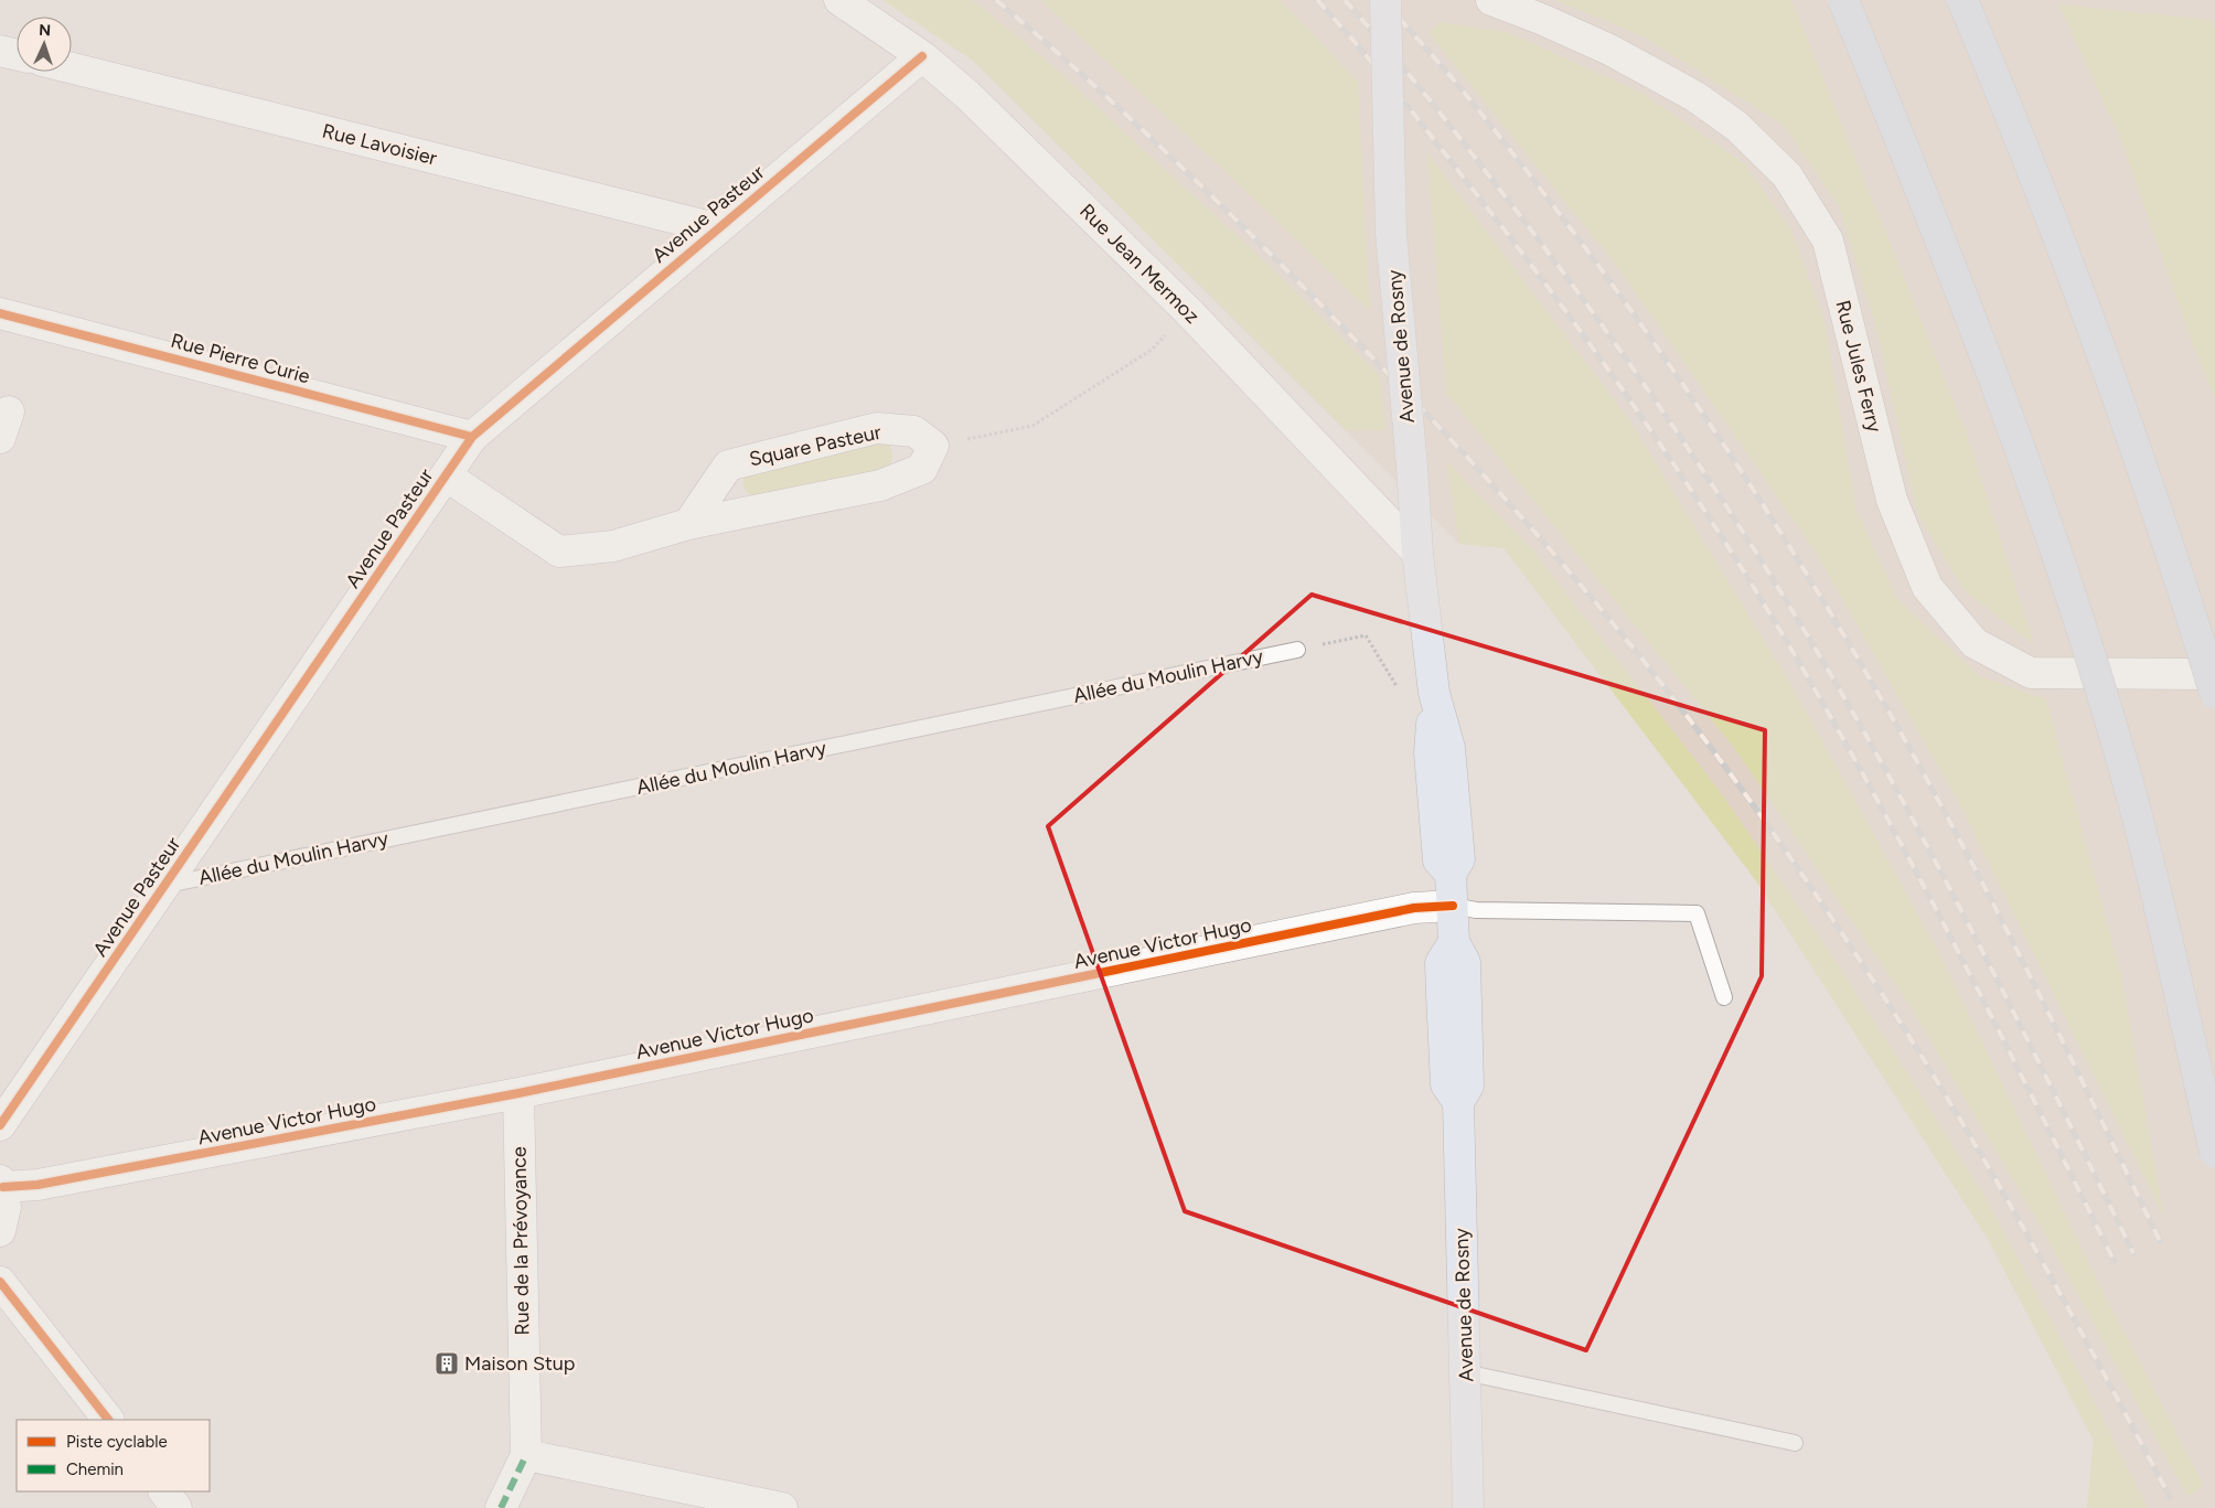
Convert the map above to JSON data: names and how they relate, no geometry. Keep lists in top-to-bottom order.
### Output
{
  "streets": {
    "main road": ["Avenue de Rosny"],
    "street": [
      "Rue Lavoisier",
      "Avenue Pasteur",
      "Rue Jean Mermoz",
      "Rue Pierre Curie",
      "Rue Jules Ferry",
      "Square Pasteur",
      "Avenue Victor Hugo",
      "Rue de la Prévoyance"
    ],
    "lane": ["Allée du Moulin Harvy"]
  },
  "crossings": [
    ["Rue Lavoisier", "Avenue Pasteur"],
    ["Avenue Pasteur", "Rue Jean Mermoz"],
    ["Avenue Pasteur", "Rue Pierre Curie"],
    ["Avenue Pasteur", "Allée du Moulin Harvy"],
    ["Rue Jean Mermoz", "Avenue de Rosny"],
    ["Avenue de Rosny", "Avenue Victor Hugo"],
    ["Avenue Victor Hugo", "Rue de la Prévoyance"]
  ],
  "places": {
    "building": ["Maison Stup"]
  },
  "legend": ["Piste cyclable", "Chemin"],
  "north": "top"
}
